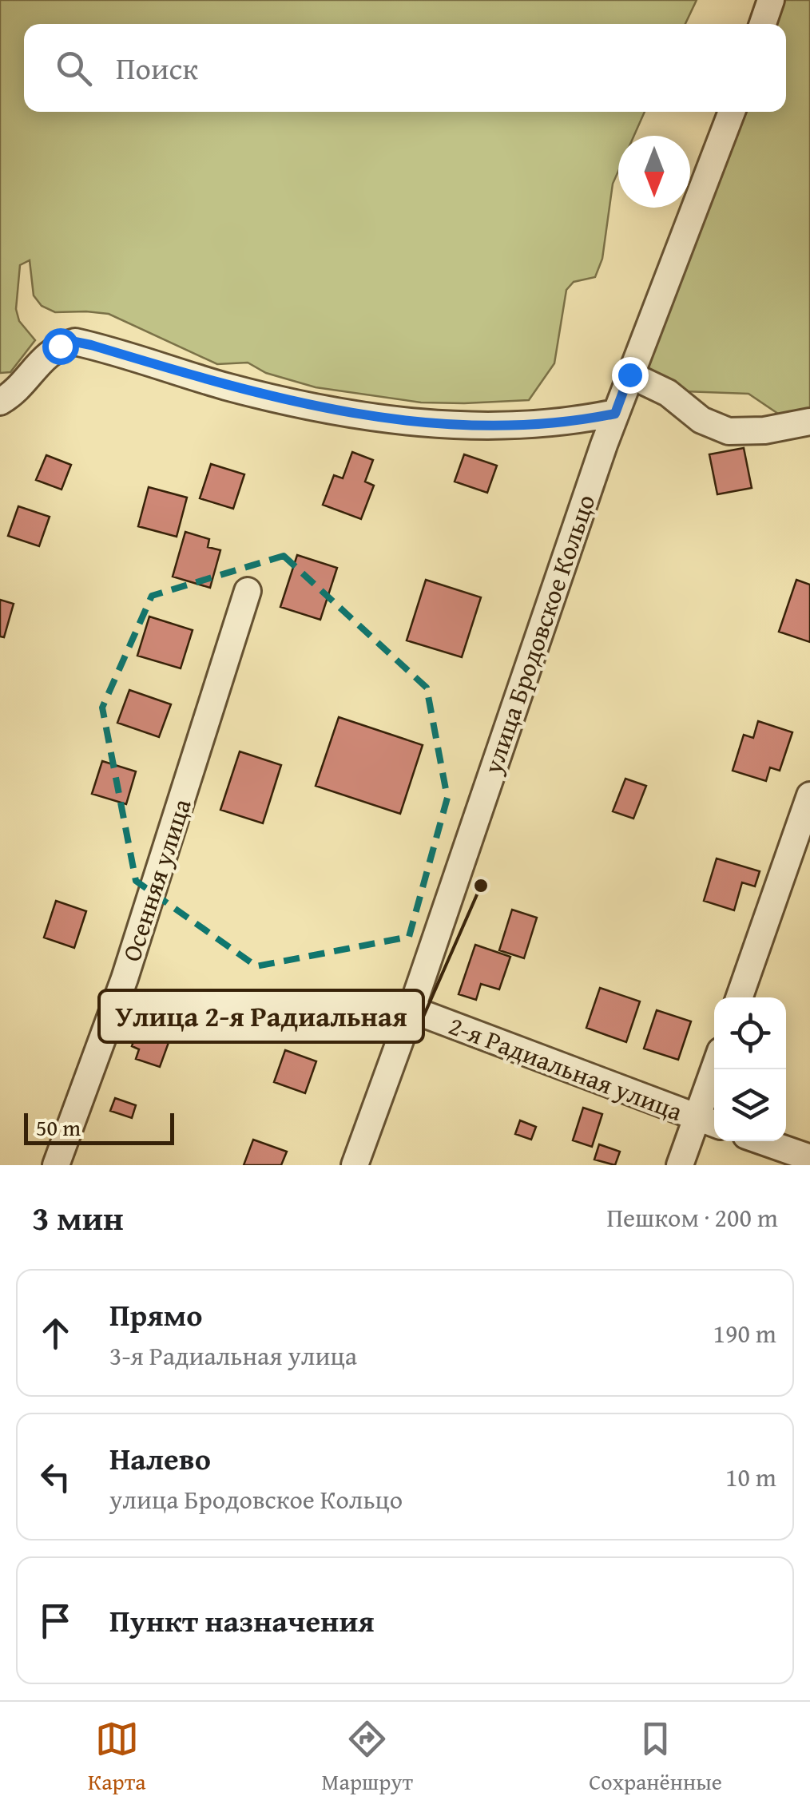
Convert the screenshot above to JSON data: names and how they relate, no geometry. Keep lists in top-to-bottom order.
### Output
{
  "streets": {
    "street": ["улица Бродовское Кольцо", "Осенняя улица", "2-я Радиальная улица"]
  },
  "crossings": [
    ["улица Бродовское Кольцо", "2-я Радиальная улица"]
  ],
  "places": ["Улица 2-я Радиальная"],
  "scale_bar": "50 m",
  "north": "bottom",
  "page": {
    "search": "Поиск",
    "scale": "50 m",
    "heading": ["3 мин", "Пешком · 200 m"],
    "list": [
      ["Прямо", "3-я Радиальная улица", "190 m"],
      ["Налево", "улица Бродовское Кольцо", "10 m"],
      "Пункт назначения"
    ],
    "nav": ["Карта", "Маршрут", "Сохранённые"]
  }
}
